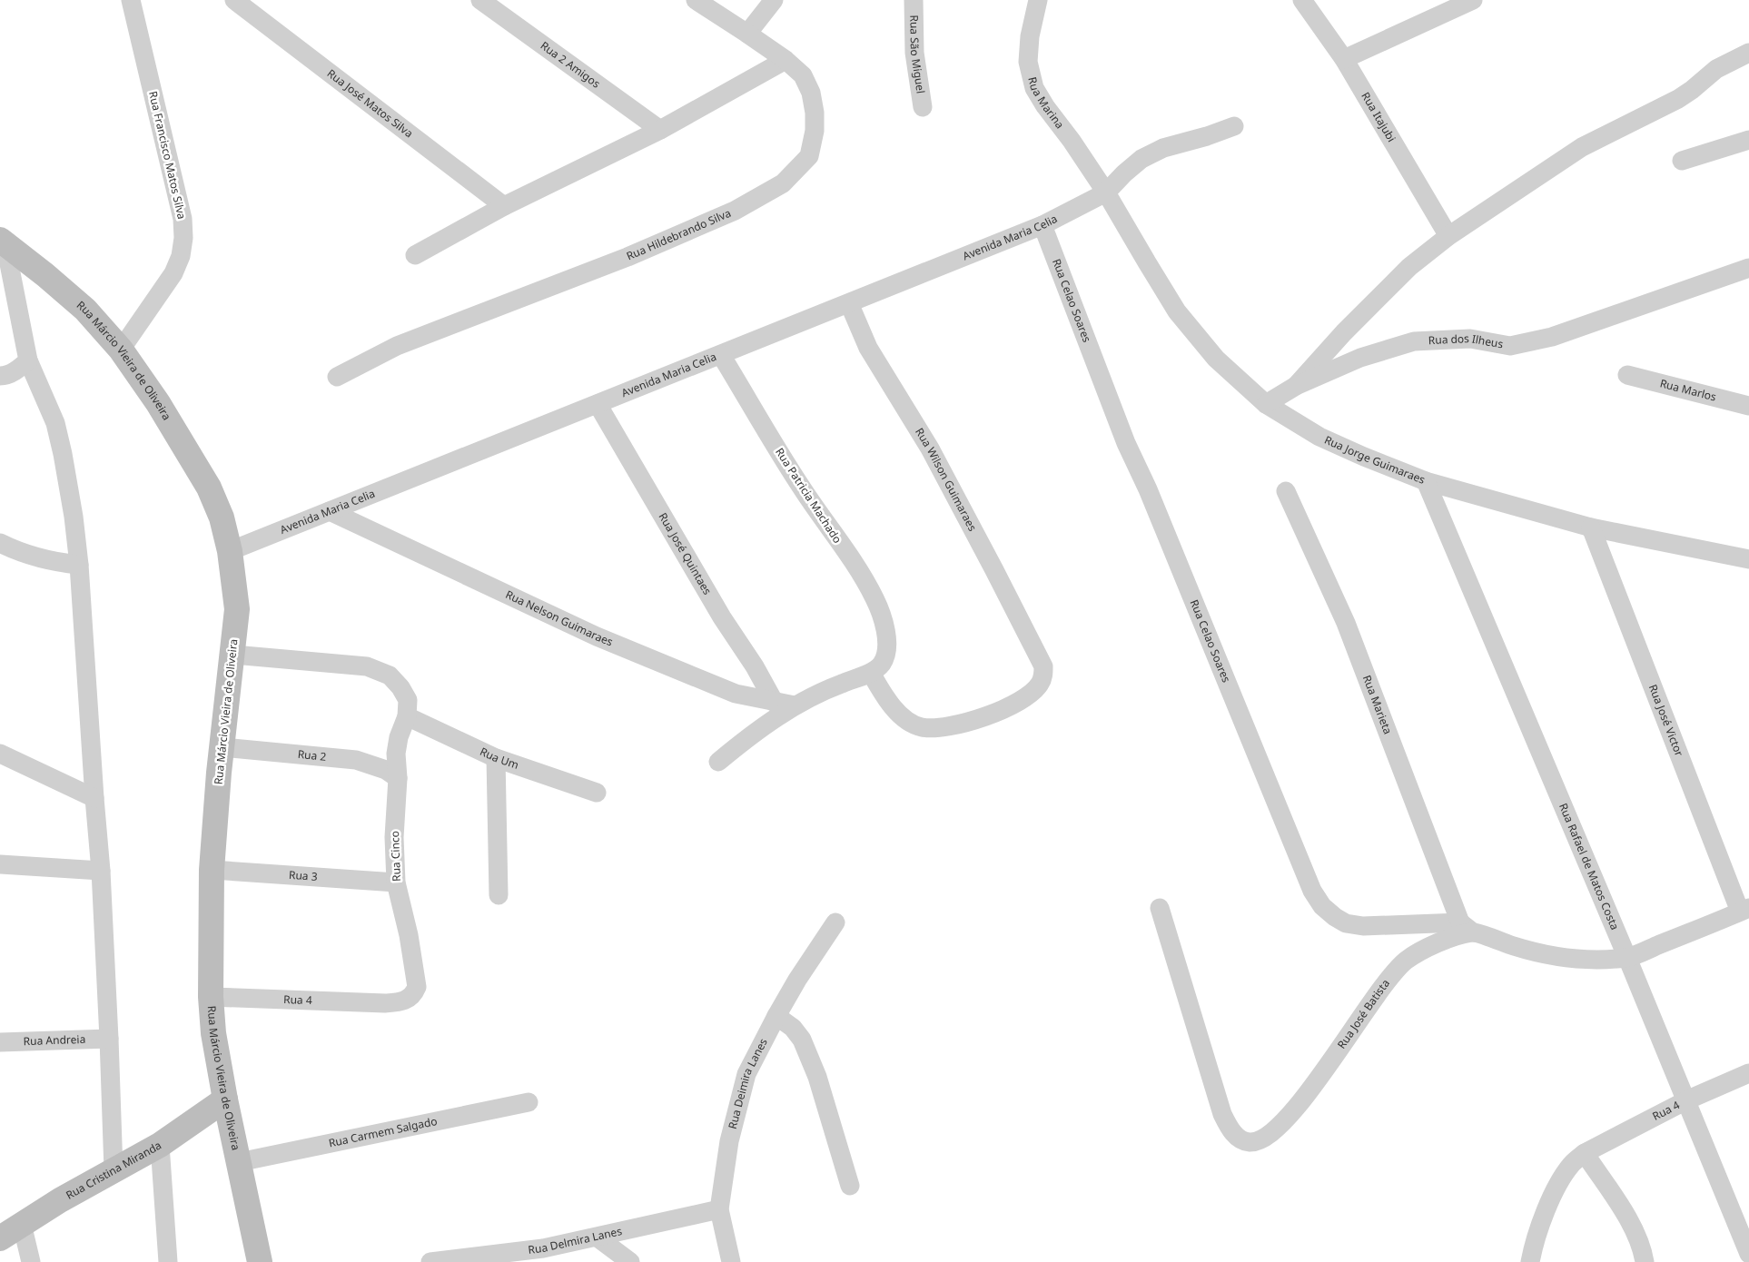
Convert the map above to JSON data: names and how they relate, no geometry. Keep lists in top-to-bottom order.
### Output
{
  "streets": {
    "main road": ["Rua Márcio Vieira de Oliveira", "Rua Cristina Miranda"],
    "street": [
      "Rua São Miguel",
      "Rua 2 Amigos",
      "Rua Marina",
      "Rua José Matos Silva",
      "Rua Itajubi",
      "Rua Francisco Matos Silva",
      "Rua Hildebrando Silva",
      "Avenida Maria Celia",
      "Rua Celao Soares",
      "Rua dos Ilheus",
      "Rua Marlos",
      "Rua Jorge Guimaraes",
      "Rua Wilson Guimaraes",
      "Rua Patricia Machado",
      "Rua José Quintaes",
      "Rua Nelson Guimaraes",
      "Rua Marieta",
      "Rua José Victor",
      "Rua 2",
      "Rua Um",
      "Rua Cinco",
      "Rua Rafael de Matos Costa",
      "Rua 3",
      "Rua 4",
      "Rua José Batista",
      "Rua Andreia",
      "Rua Deimira Lanes",
      "Rua Carmem Salgado",
      "Rua Delmira Lanes"
    ]
  },
  "crossings": [
    ["Rua Marina", "Avenida Maria Celia"],
    ["Rua Marina", "Rua Jorge Guimaraes"],
    ["Rua Francisco Matos Silva", "Rua Márcio Vieira de Oliveira"],
    ["Avenida Maria Celia", "Rua Celao Soares"],
    ["Avenida Maria Celia", "Rua Márcio Vieira de Oliveira"],
    ["Avenida Maria Celia", "Rua Jorge Guimaraes"],
    ["Avenida Maria Celia", "Rua Wilson Guimaraes"],
    ["Avenida Maria Celia", "Rua Patricia Machado"],
    ["Avenida Maria Celia", "Rua José Quintaes"],
    ["Avenida Maria Celia", "Rua Nelson Guimaraes"],
    ["Rua Celao Soares", "Rua Marieta"],
    ["Rua Celao Soares", "Rua José Batista"],
    ["Rua dos Ilheus", "Rua Jorge Guimaraes"],
    ["Rua Márcio Vieira de Oliveira", "Rua 2"],
    ["Rua Márcio Vieira de Oliveira", "Rua Cinco"],
    ["Rua Márcio Vieira de Oliveira", "Rua 3"],
    ["Rua Márcio Vieira de Oliveira", "Rua 4"],
    ["Rua Márcio Vieira de Oliveira", "Rua Carmem Salgado"],
    ["Rua Márcio Vieira de Oliveira", "Rua Cristina Miranda"],
    ["Rua Jorge Guimaraes", "Rua José Victor"],
    ["Rua Jorge Guimaraes", "Rua Rafael de Matos Costa"],
    ["Rua Wilson Guimaraes", "Rua Patricia Machado"],
    ["Rua José Quintaes", "Rua Nelson Guimaraes"],
    ["Rua Marieta", "Rua José Batista"],
    ["Rua 2", "Rua Cinco"],
    ["Rua Um", "Rua Cinco"],
    ["Rua Cinco", "Rua 3"],
    ["Rua Cinco", "Rua 4"],
    ["Rua Rafael de Matos Costa", "Rua 4"],
    ["Rua Deimira Lanes", "Rua Delmira Lanes"]
  ]
}
